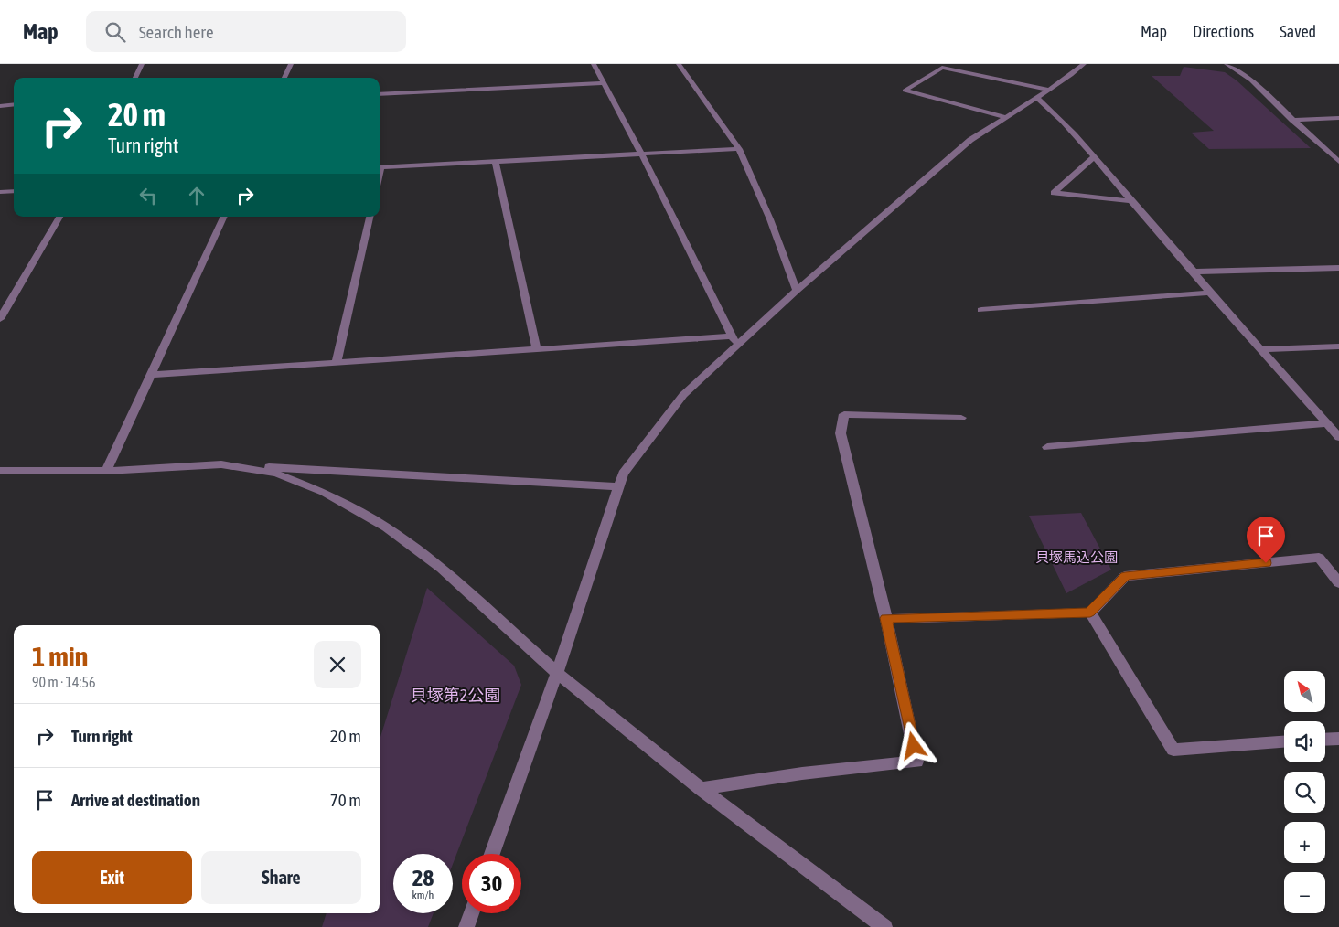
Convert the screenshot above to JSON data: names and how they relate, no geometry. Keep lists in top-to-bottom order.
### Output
{
  "parks": ["貝塚馬込公園", "貝塚第2公園"],
  "north": "top left",
  "page": {
    "header": "Map",
    "search": "Search here",
    "nav": ["Map", "Directions", "Saved"],
    "turn": ["20 m", "Turn right"],
    "heading": ["1 min", "90 m · 14:56"],
    "map_buttons": ["+", "−"],
    "list": [
      {
        "name": "Turn right",
        "value": "20 m"
      },
      {
        "name": "Arrive at destination",
        "value": "70 m"
      }
    ],
    "buttons": ["Exit", "Share"],
    "speed": "28 km/h",
    "limit": "30"
  }
}
